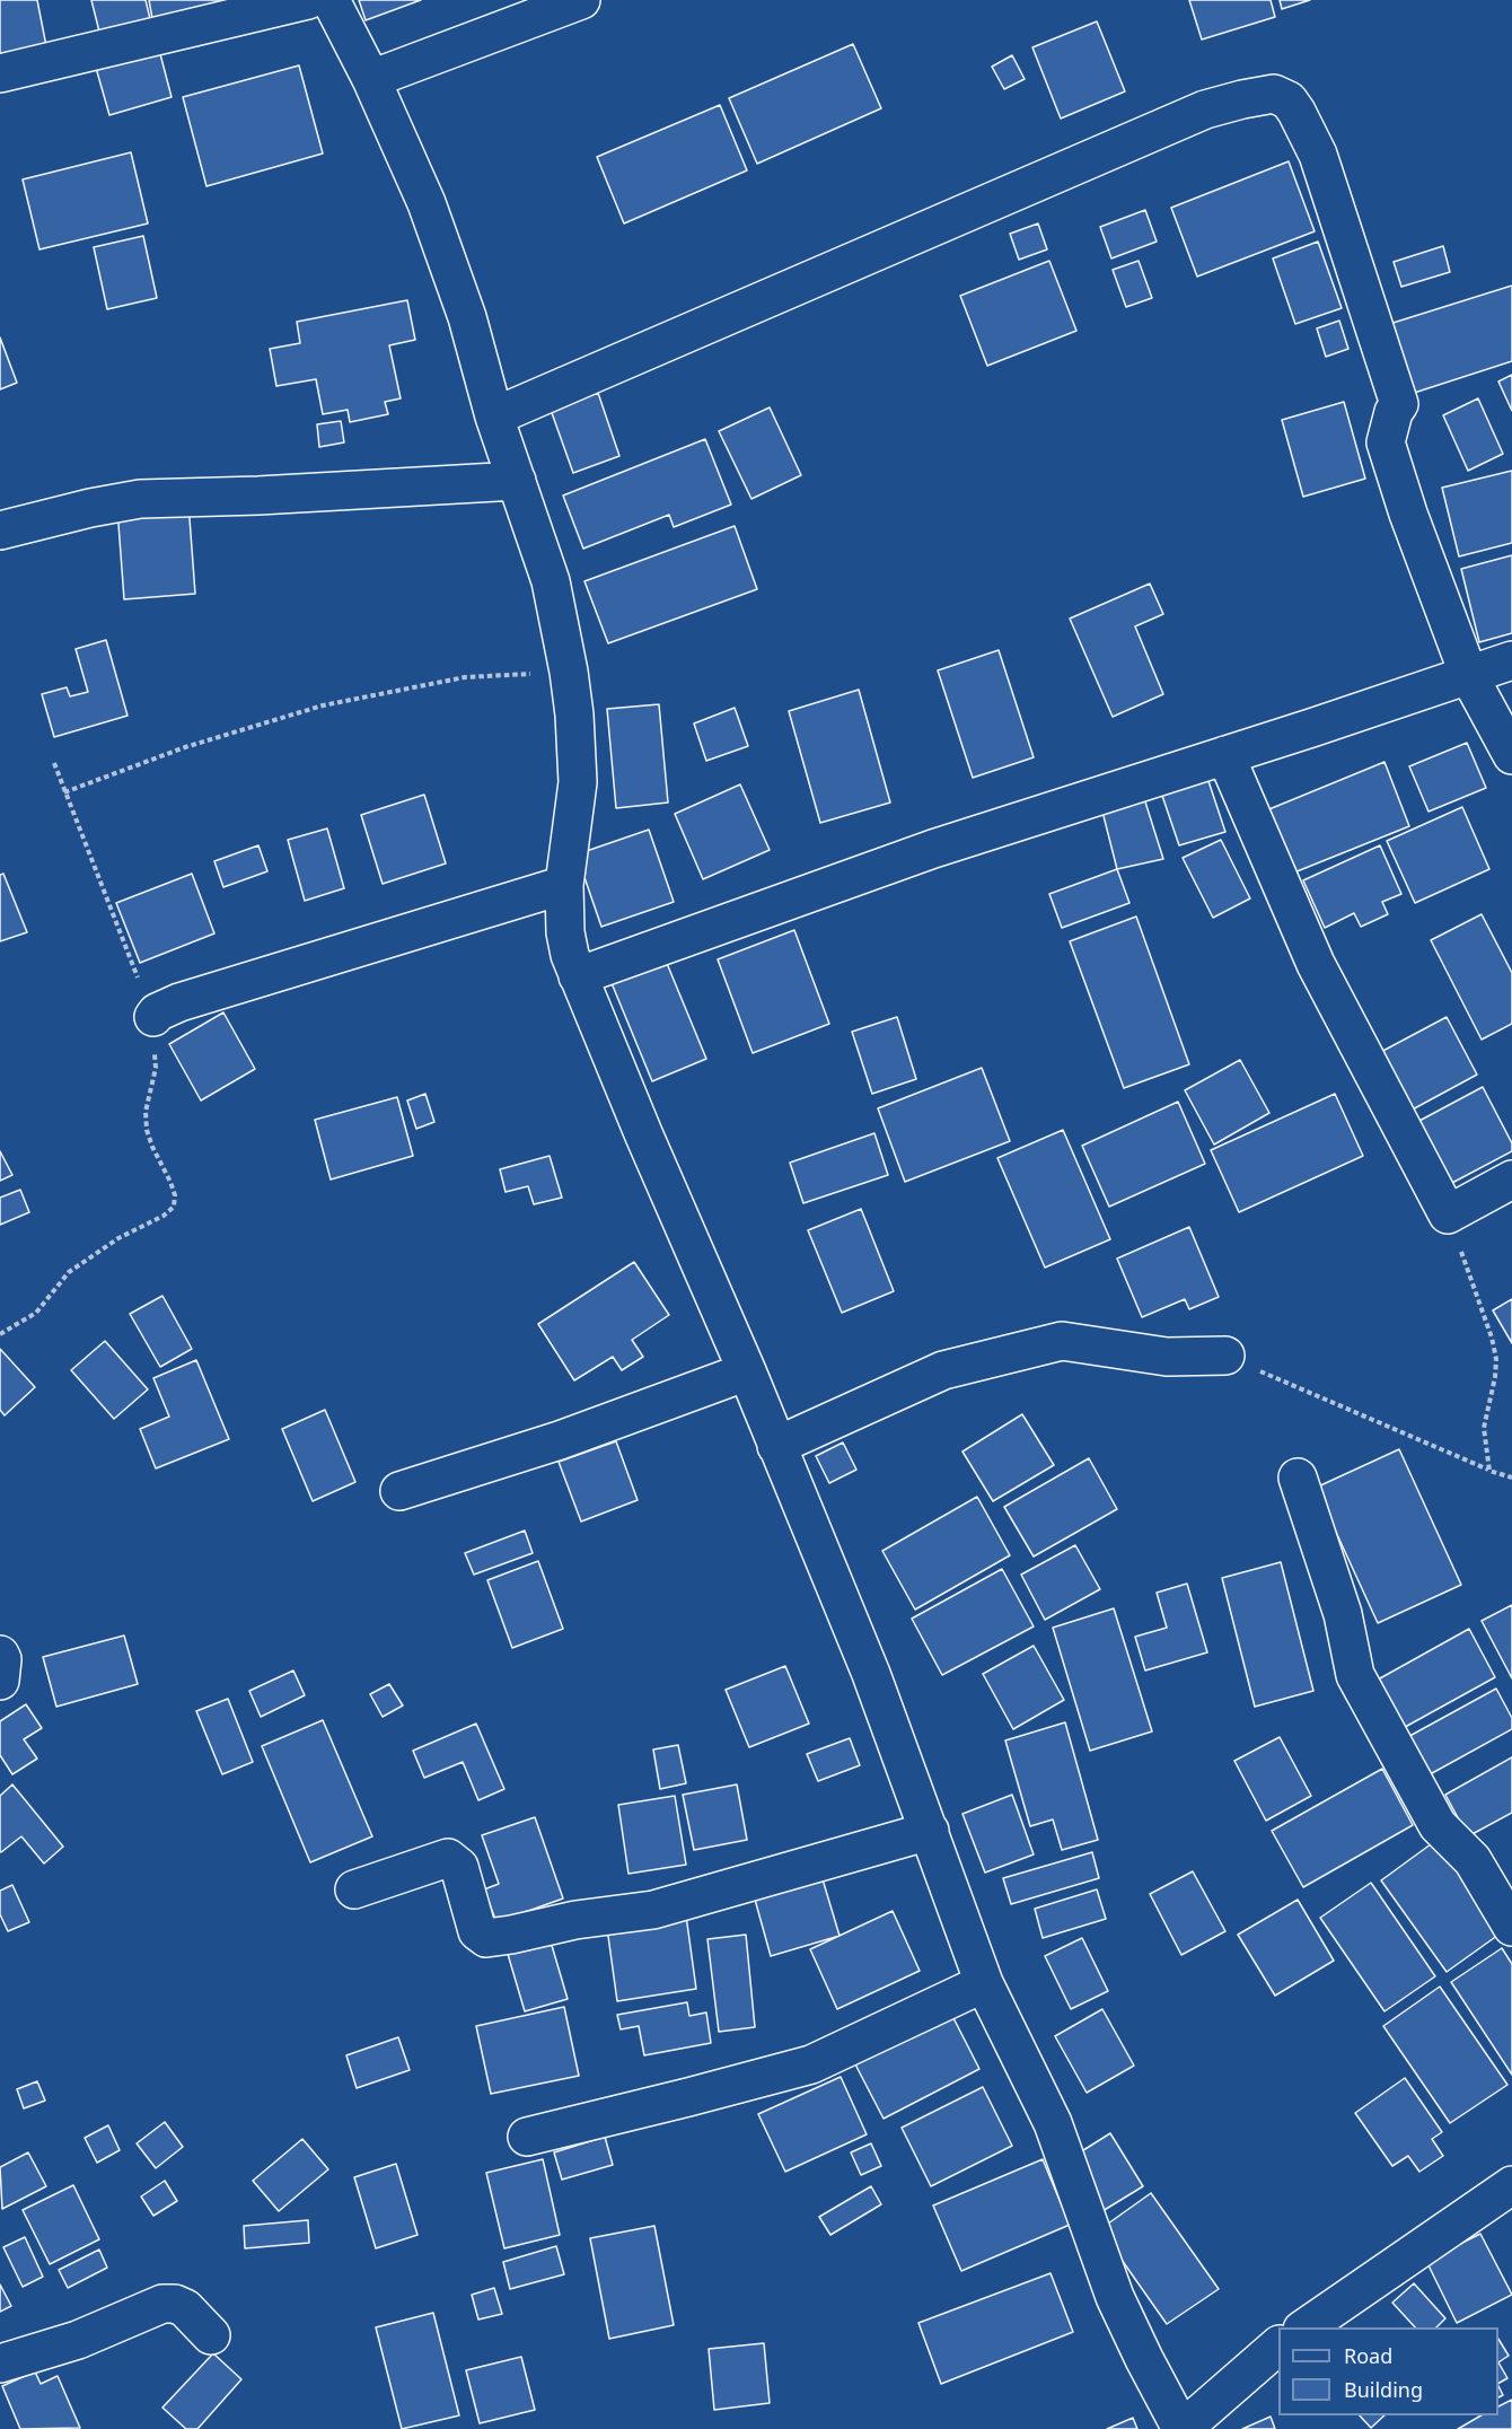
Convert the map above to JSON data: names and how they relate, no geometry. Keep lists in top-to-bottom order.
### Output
{
  "legend": ["Road", "Building"]
}
